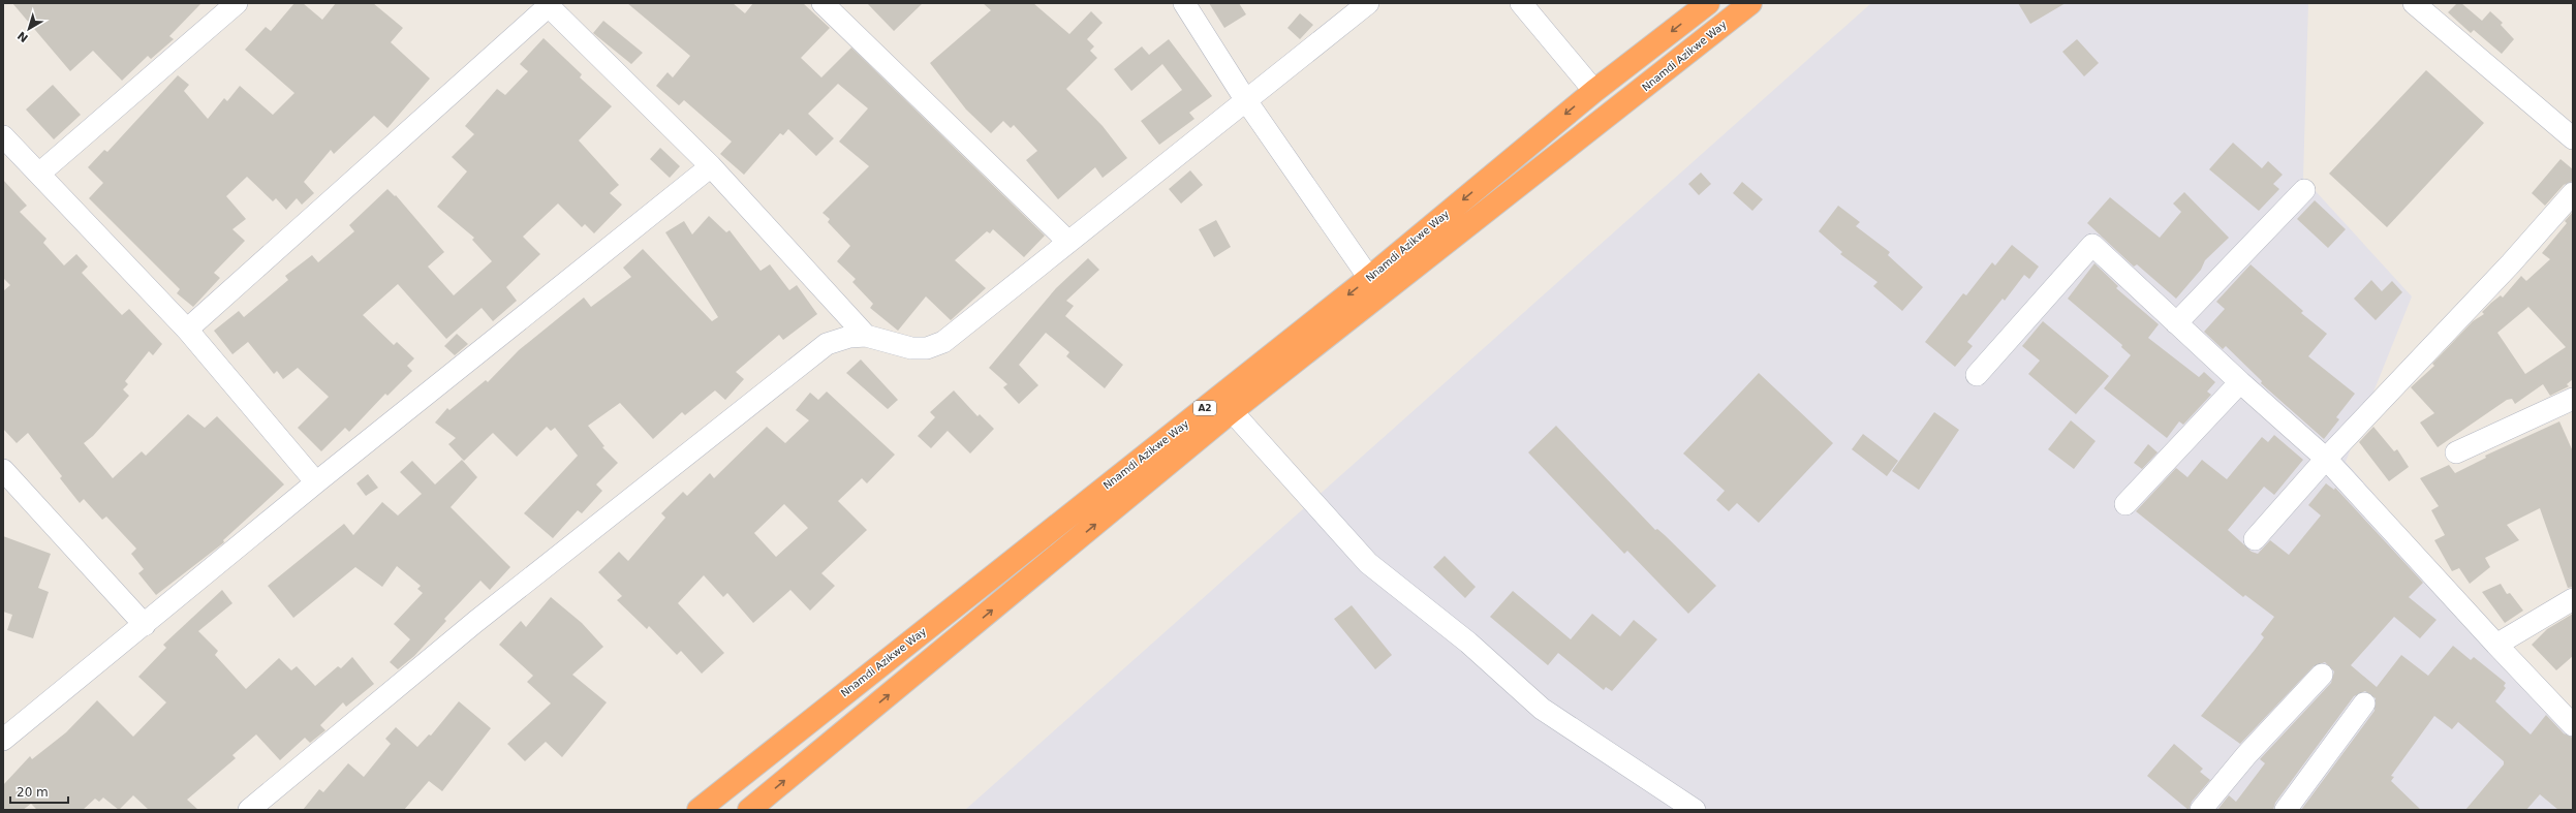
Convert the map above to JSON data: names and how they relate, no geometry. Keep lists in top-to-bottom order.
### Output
{
  "streets": {
    "highway": ["Nnamdi Azikwe Way", "A2"]
  },
  "scale_bar": "20 m",
  "north": "bottom left"
}
